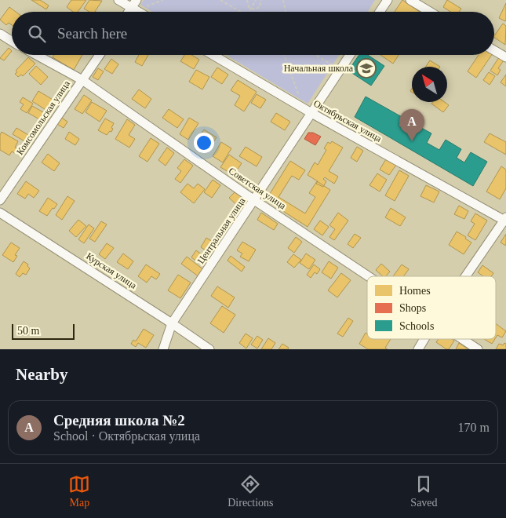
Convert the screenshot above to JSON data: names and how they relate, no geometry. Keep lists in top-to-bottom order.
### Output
{
  "streets": {
    "street": [
      "Комсомольская улица",
      "Октябрьская улица",
      "Советская улица",
      "Центральная улица",
      "Курская улица"
    ]
  },
  "crossings": [
    ["Комсомольская улица", "Советская улица"],
    ["Октябрьская улица", "Центральная улица"],
    ["Советская улица", "Центральная улица"],
    ["Центральная улица", "Курская улица"]
  ],
  "places": {
    "school or university": ["Начальная школа"]
  },
  "legend": ["Homes", "Shops", "Schools"],
  "scale_bar": "50 m",
  "north": "top left",
  "page": {
    "search": "Search here",
    "pins": "A",
    "scale": "50 m",
    "heading": "Nearby",
    "list": [
      {
        "mark": "A",
        "name": "Средняя школа №2",
        "note": "School · Октябрьская улица",
        "value": "170 m"
      }
    ],
    "nav": ["Map", "Directions", "Saved"]
  }
}
